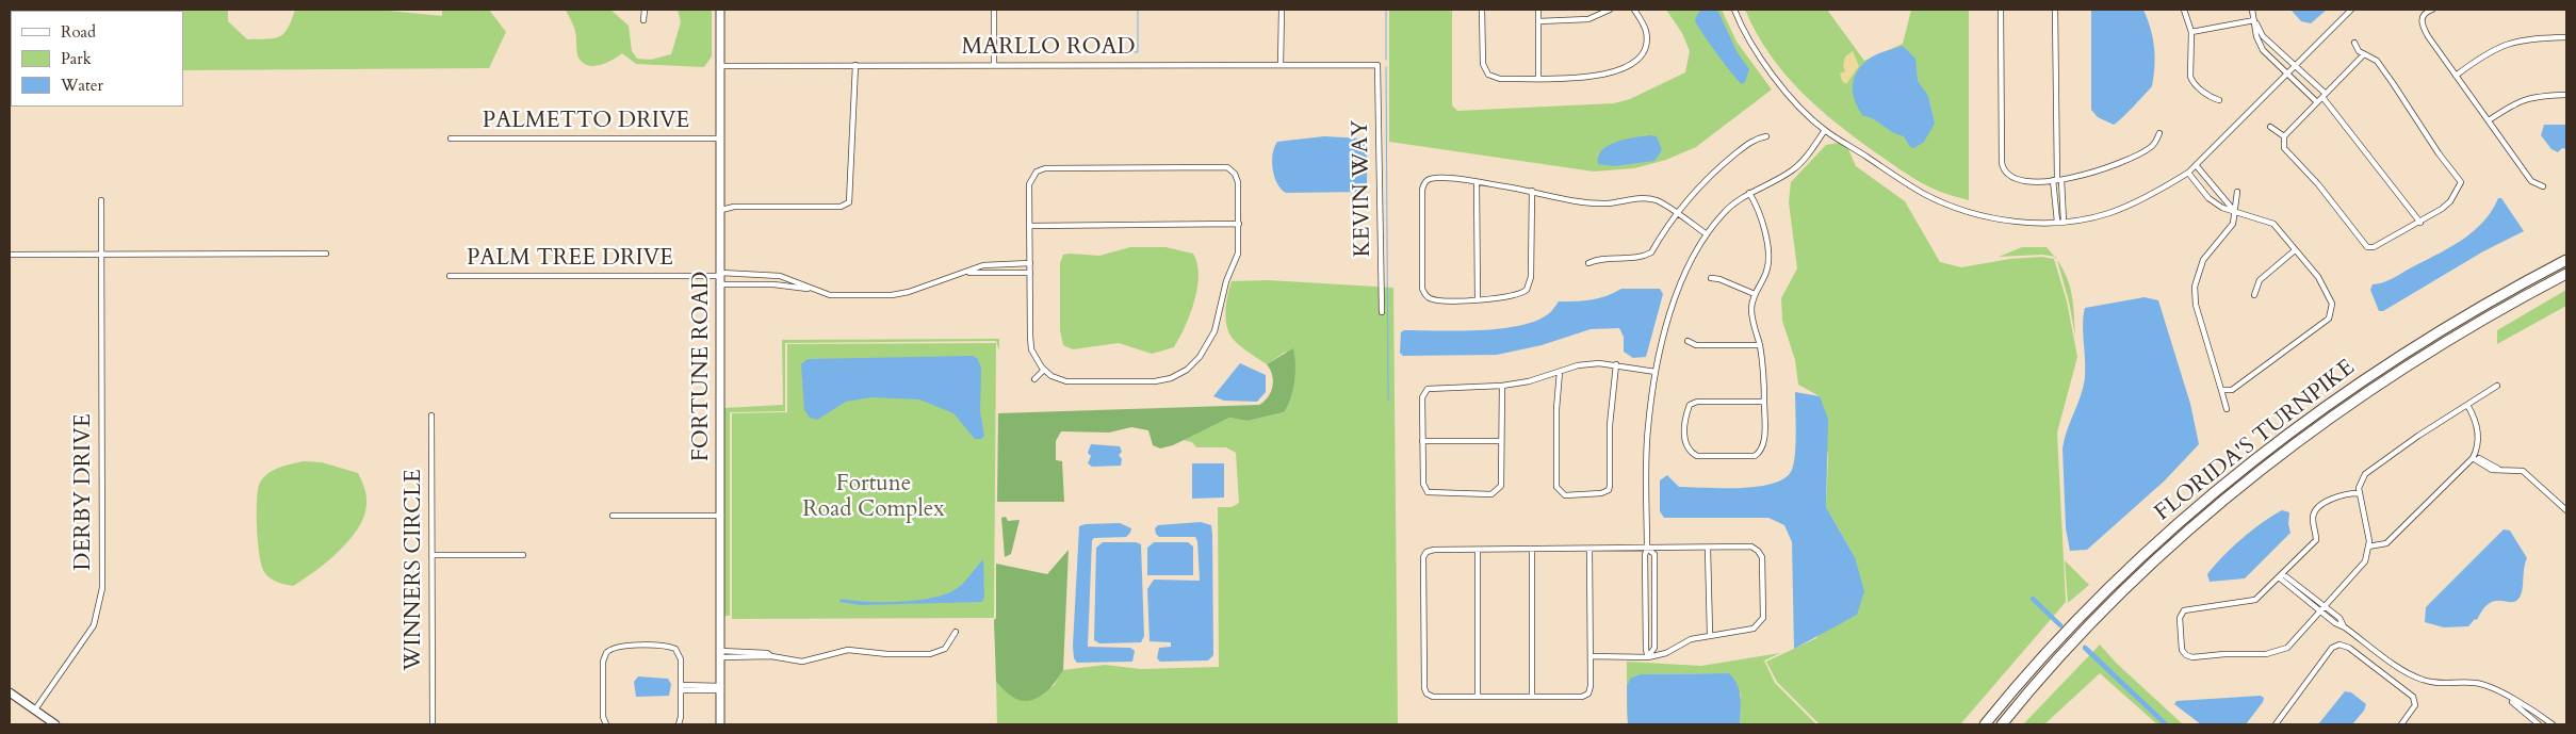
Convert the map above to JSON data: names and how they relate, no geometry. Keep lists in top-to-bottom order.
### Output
{
  "streets": {
    "highway": ["FLORIDA'S TURNPIKE"],
    "street": [
      "MARLLO ROAD",
      "PALMETTO DRIVE",
      "KEVIN WAY",
      "PALM TREE DRIVE",
      "FORTUNE ROAD",
      "DERBY DRIVE",
      "WINNERS CIRCLE"
    ]
  },
  "crossings": [
    ["MARLLO ROAD", "KEVIN WAY"],
    ["MARLLO ROAD", "FORTUNE ROAD"],
    ["PALMETTO DRIVE", "FORTUNE ROAD"],
    ["PALM TREE DRIVE", "FORTUNE ROAD"]
  ],
  "parks": ["Fortune Road Complex"],
  "legend": ["Road", "Park", "Water"]
}
